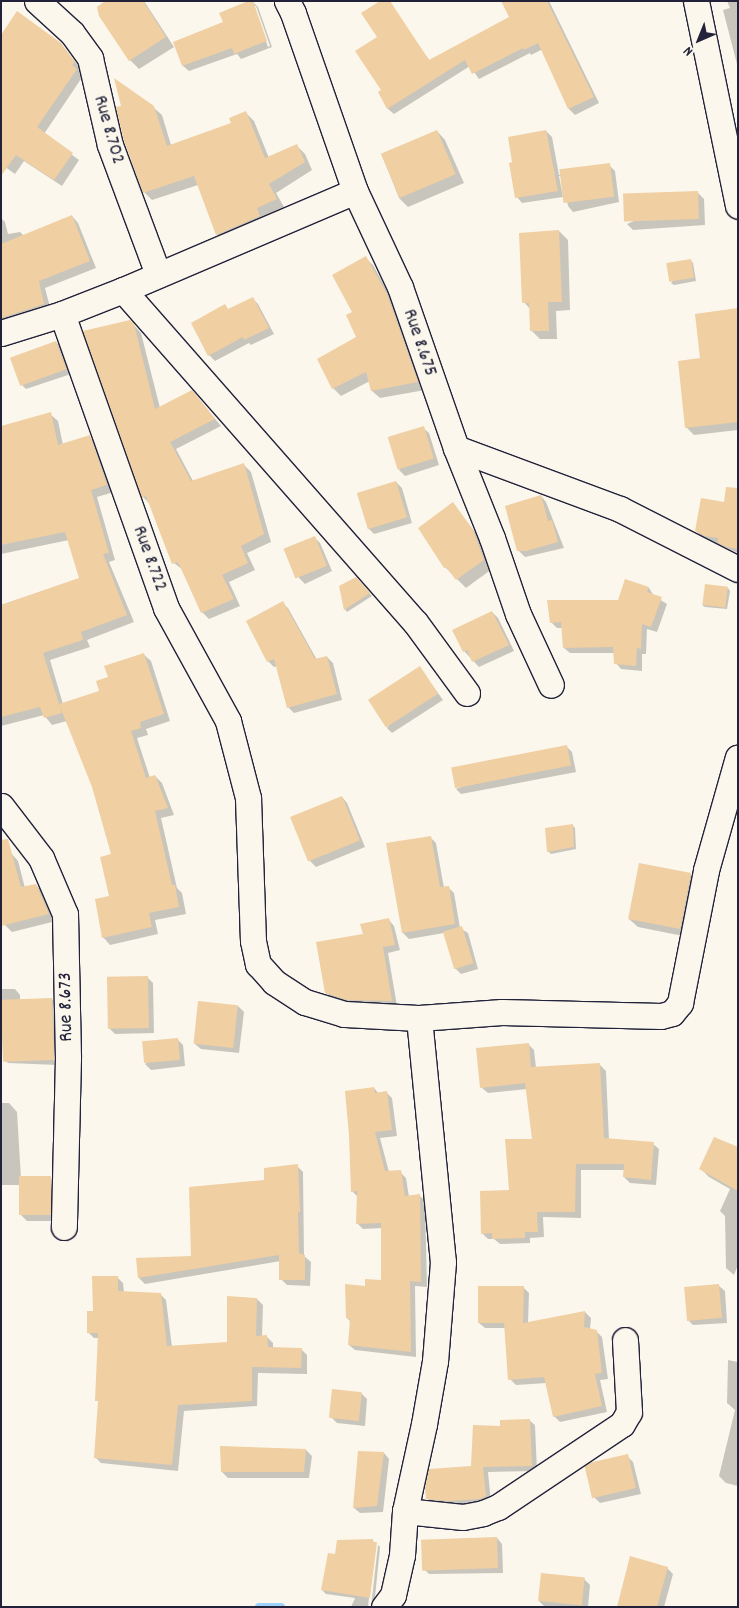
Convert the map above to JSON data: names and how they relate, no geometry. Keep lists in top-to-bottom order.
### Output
{
  "streets": {
    "street": [
      "Rue 8.702",
      "Rue 8.675",
      "Rue 8.722",
      "Rue 8.673"
    ]
  },
  "north": "bottom left"
}
